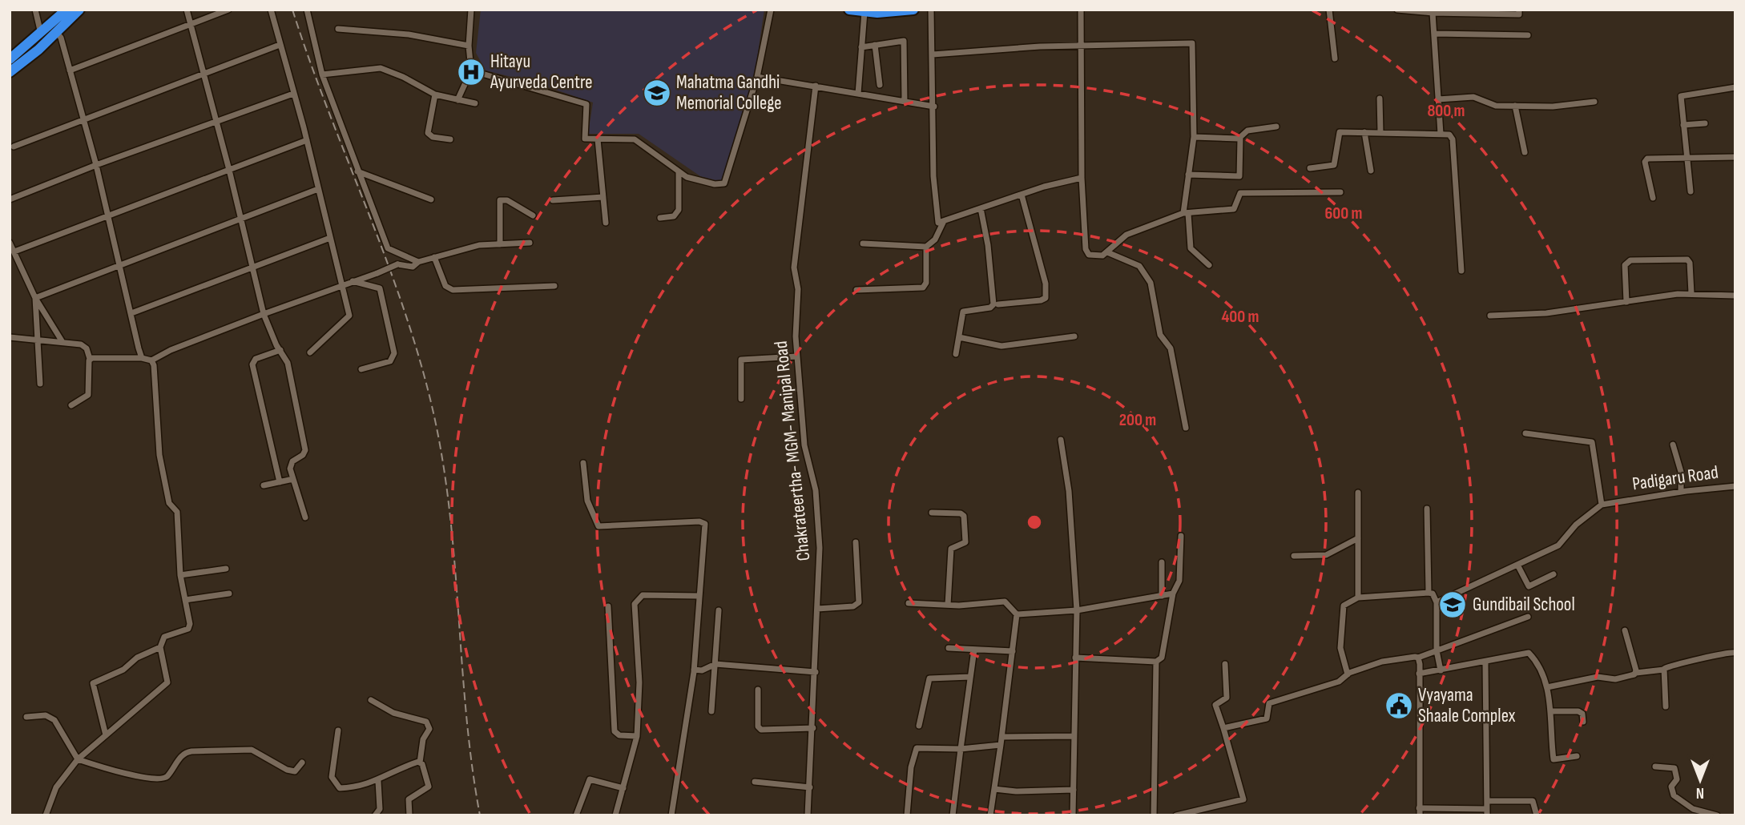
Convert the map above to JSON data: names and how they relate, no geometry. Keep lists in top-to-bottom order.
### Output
{
  "streets": {
    "street": ["Chakrateertha- MGM- Manipal Road", "Padigaru Road"]
  },
  "places": {
    "hospital": ["Hitayu Ayurveda Centre"],
    "school or university": ["Mahatma Gandhi Memorial College", "Gundibail School"],
    "public building": ["Vyayama Shaale Complex"]
  },
  "north": "bottom",
  "rings": [
    "800 m",
    "600 m",
    "400 m",
    "200 m"
  ]
}
